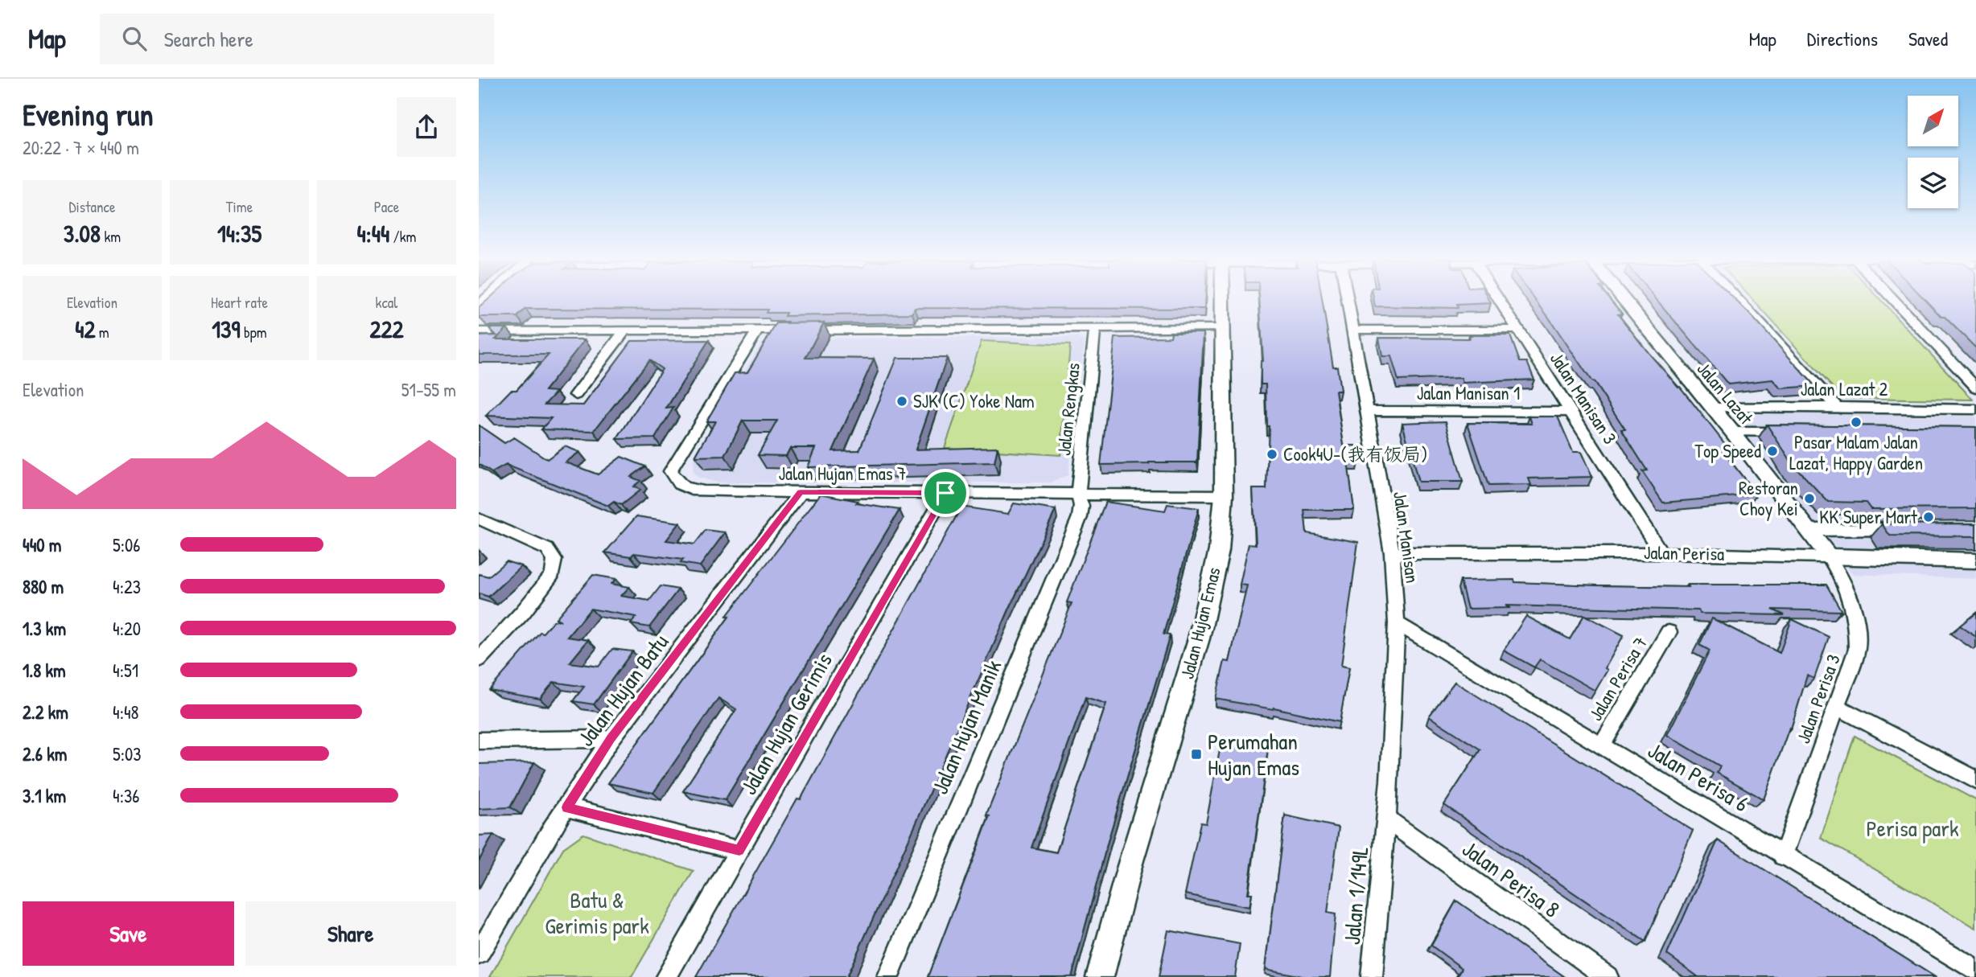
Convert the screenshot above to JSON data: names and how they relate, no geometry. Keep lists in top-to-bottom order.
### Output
{
  "streets": {
    "street": [
      "Jalan Lazat 2",
      "Jalan Manisan 1",
      "Jalan Lazat",
      "Jalan Manisan 3",
      "Jalan Rengkas",
      "Jalan Hujan Emas 7",
      "Jalan Manisan",
      "Jalan Perisa",
      "Jalan Hujan Emas",
      "Jalan Perisa 7",
      "Jalan Hujan Batu",
      "Jalan Perisa 3",
      "Jalan Hujan Gerimis",
      "Jalan Hujan Manik",
      "Jalan Perisa 6",
      "Jalan Perisa 8",
      "Jalan 1/149L"
    ]
  },
  "crossings": [
    ["Jalan Lazat 2", "Jalan Lazat"],
    ["Jalan Manisan 1", "Jalan Manisan 3"],
    ["Jalan Manisan 1", "Jalan Manisan"],
    ["Jalan Lazat", "Jalan Perisa"],
    ["Jalan Lazat", "Jalan Perisa 3"],
    ["Jalan Manisan 3", "Jalan Perisa"],
    ["Jalan Rengkas", "Jalan Hujan Emas 7"],
    ["Jalan Rengkas", "Jalan Hujan Manik"],
    ["Jalan Hujan Emas 7", "Jalan Hujan Emas"],
    ["Jalan Hujan Emas 7", "Jalan Hujan Batu"],
    ["Jalan Hujan Emas 7", "Jalan Hujan Gerimis"],
    ["Jalan Hujan Emas 7", "Jalan Hujan Manik"],
    ["Jalan Manisan", "Jalan Perisa"],
    ["Jalan Manisan", "Jalan Perisa 6"],
    ["Jalan Manisan", "Jalan Perisa 8"],
    ["Jalan Manisan", "Jalan 1/149L"],
    ["Jalan Perisa", "Jalan Perisa 3"],
    ["Jalan Perisa 7", "Jalan Perisa 6"],
    ["Jalan Perisa 3", "Jalan Perisa 6"],
    ["Jalan Perisa 8", "Jalan 1/149L"]
  ],
  "parks": ["Perisa park", "Batu & Gerimis park"],
  "places": {
    "other": [
      "SJK (C) Yoke Nam",
      "Pasar Malam Jalan Lazat, Happy Garden",
      "Top Speed",
      "Cook4U-(我有饭局)",
      "Restoran Choy Kei",
      "KK Super Mart"
    ],
    "transit": ["Perumahan Hujan Emas"]
  },
  "north": "top right",
  "page": {
    "header": "Map",
    "search": "Search here",
    "nav": ["Map", "Directions", "Saved"],
    "heading": ["Evening run", "20:22 · 7 × 440 m"],
    "stats": [
      ["Distance", "3.08 km"],
      ["Time", "14:35"],
      ["Pace", "4:44 /km"],
      ["Elevation", "42 m"],
      ["Heart rate", "139 bpm"],
      ["kcal", "222"]
    ],
    "chart": ["Elevation", "51–55 m"],
    "list": [
      {
        "name": "440 m",
        "note": "5:06"
      },
      {
        "name": "880 m",
        "note": "4:23"
      },
      {
        "name": "1.3 km",
        "note": "4:20"
      },
      {
        "name": "1.8 km",
        "note": "4:51"
      },
      {
        "name": "2.2 km",
        "note": "4:48"
      },
      {
        "name": "2.6 km",
        "note": "5:03"
      },
      {
        "name": "3.1 km",
        "note": "4:36"
      }
    ],
    "buttons": ["Save", "Share"]
  }
}
